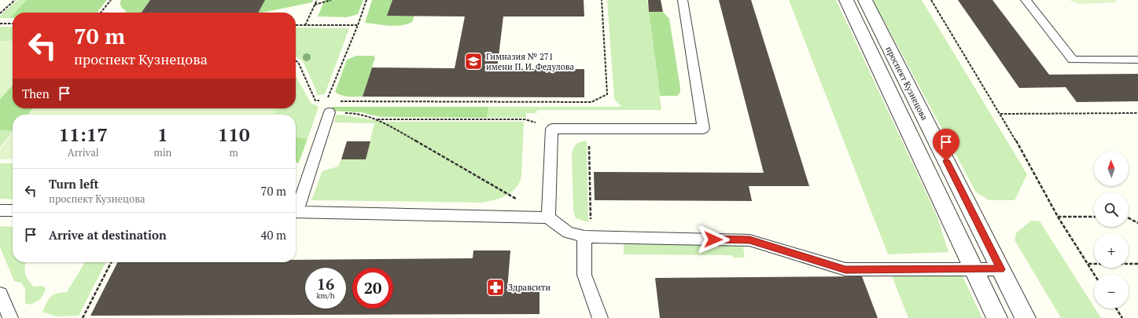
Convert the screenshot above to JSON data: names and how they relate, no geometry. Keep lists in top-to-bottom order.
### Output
{
  "streets": {
    "street": ["проспект Кузнецова"]
  },
  "places": {
    "school or university": ["Гимназия № 271 имени П. И. Федулова"],
    "pharmacy": ["Здравсити"]
  },
  "north": "top",
  "page": {
    "turn": ["70 m", "проспект Кузнецова"],
    "then": "Then",
    "eta": [
      "11:17",
      "Arrival",
      "1",
      "min",
      "110",
      "m"
    ],
    "map_buttons": ["+", "−"],
    "list": [
      {
        "name": "Turn left",
        "note": "проспект Кузнецова",
        "value": "70 m"
      },
      {
        "name": "Arrive at destination",
        "value": "40 m"
      }
    ],
    "speed": "16 km/h",
    "limit": "20"
  }
}
